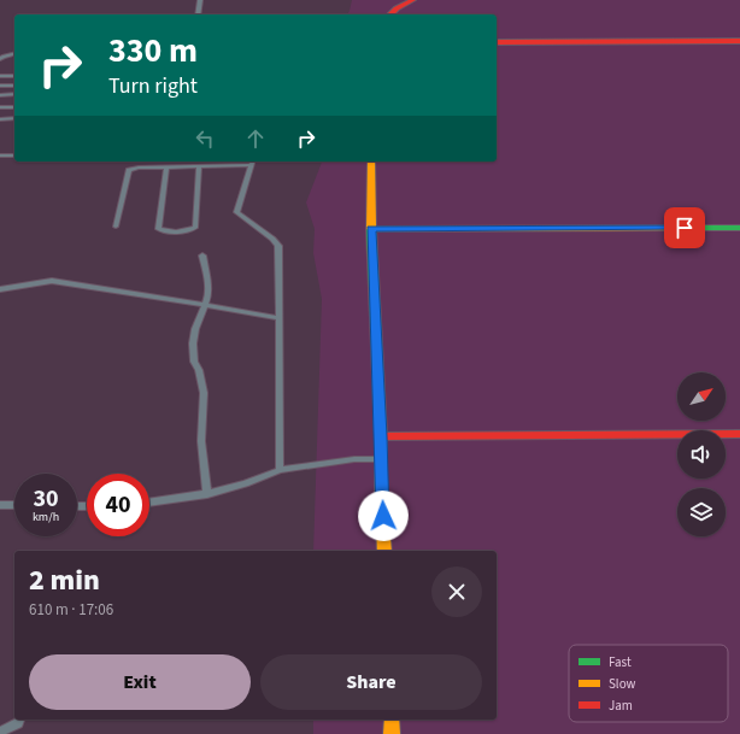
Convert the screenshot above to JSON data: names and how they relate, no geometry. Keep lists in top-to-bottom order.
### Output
{
  "legend": ["Fast", "Slow", "Jam"],
  "north": "top right",
  "page": {
    "turn": ["330 m", "Turn right"],
    "speed": "30 km/h",
    "limit": "40",
    "heading": ["2 min", "610 m · 17:06"],
    "buttons": ["Exit", "Share"]
  }
}
